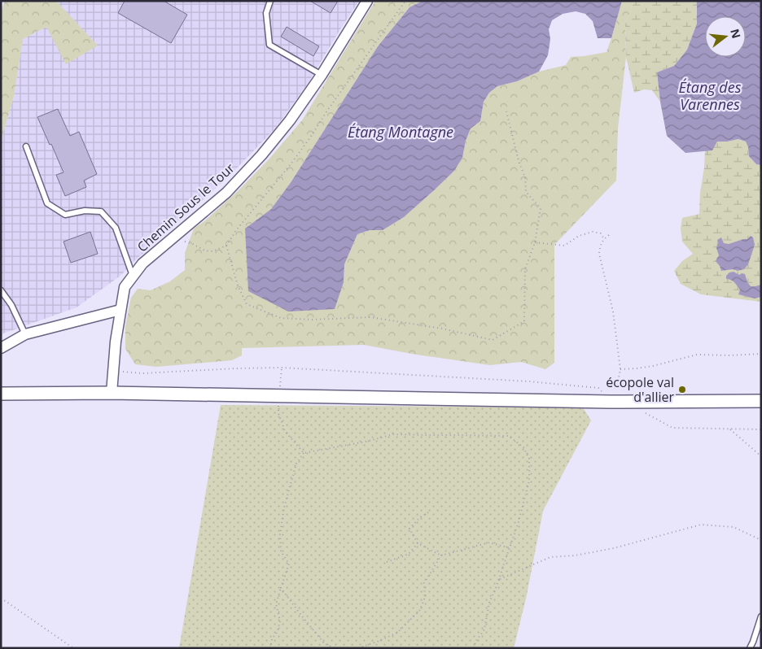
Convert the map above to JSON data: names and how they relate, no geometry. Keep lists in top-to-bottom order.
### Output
{
  "streets": {
    "street": ["Chemin Sous le Tour"]
  },
  "water": ["Étang des Varennes", "Étang Montagne"],
  "places": ["écopole val d'allier"],
  "north": "right"
}
